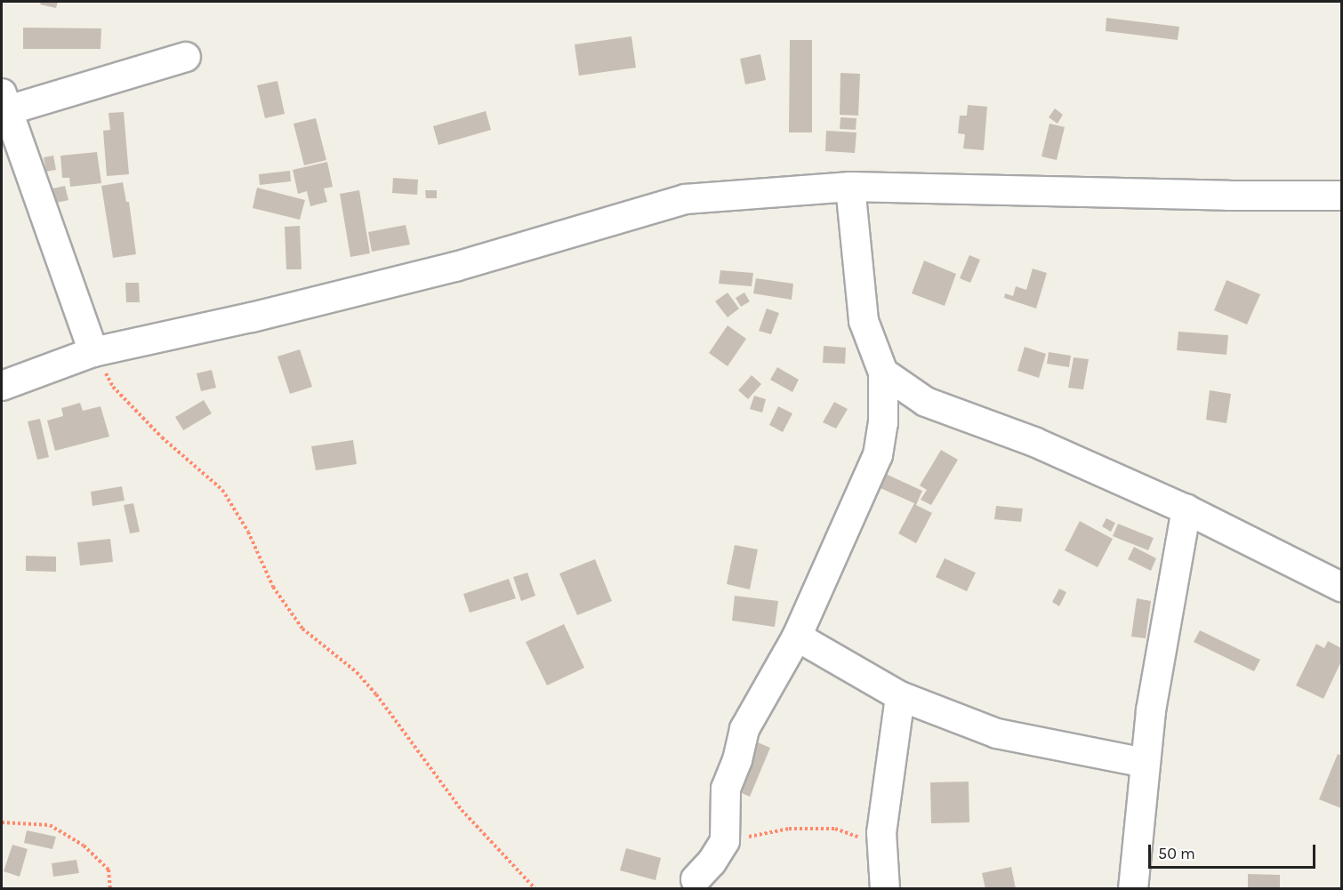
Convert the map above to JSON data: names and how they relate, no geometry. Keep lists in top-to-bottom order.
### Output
{
  "scale_bar": "50 m"
}
